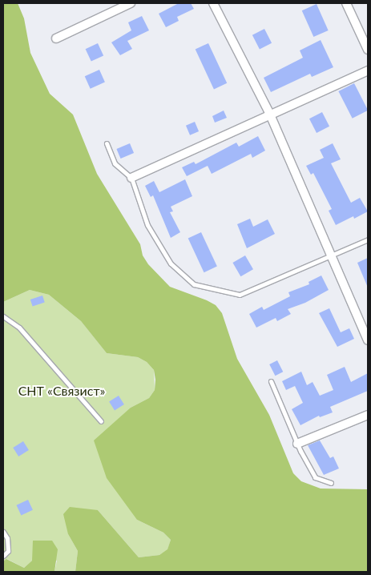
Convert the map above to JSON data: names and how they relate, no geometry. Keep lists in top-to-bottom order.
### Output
{
  "parks": ["СНТ «Связист»"]
}
